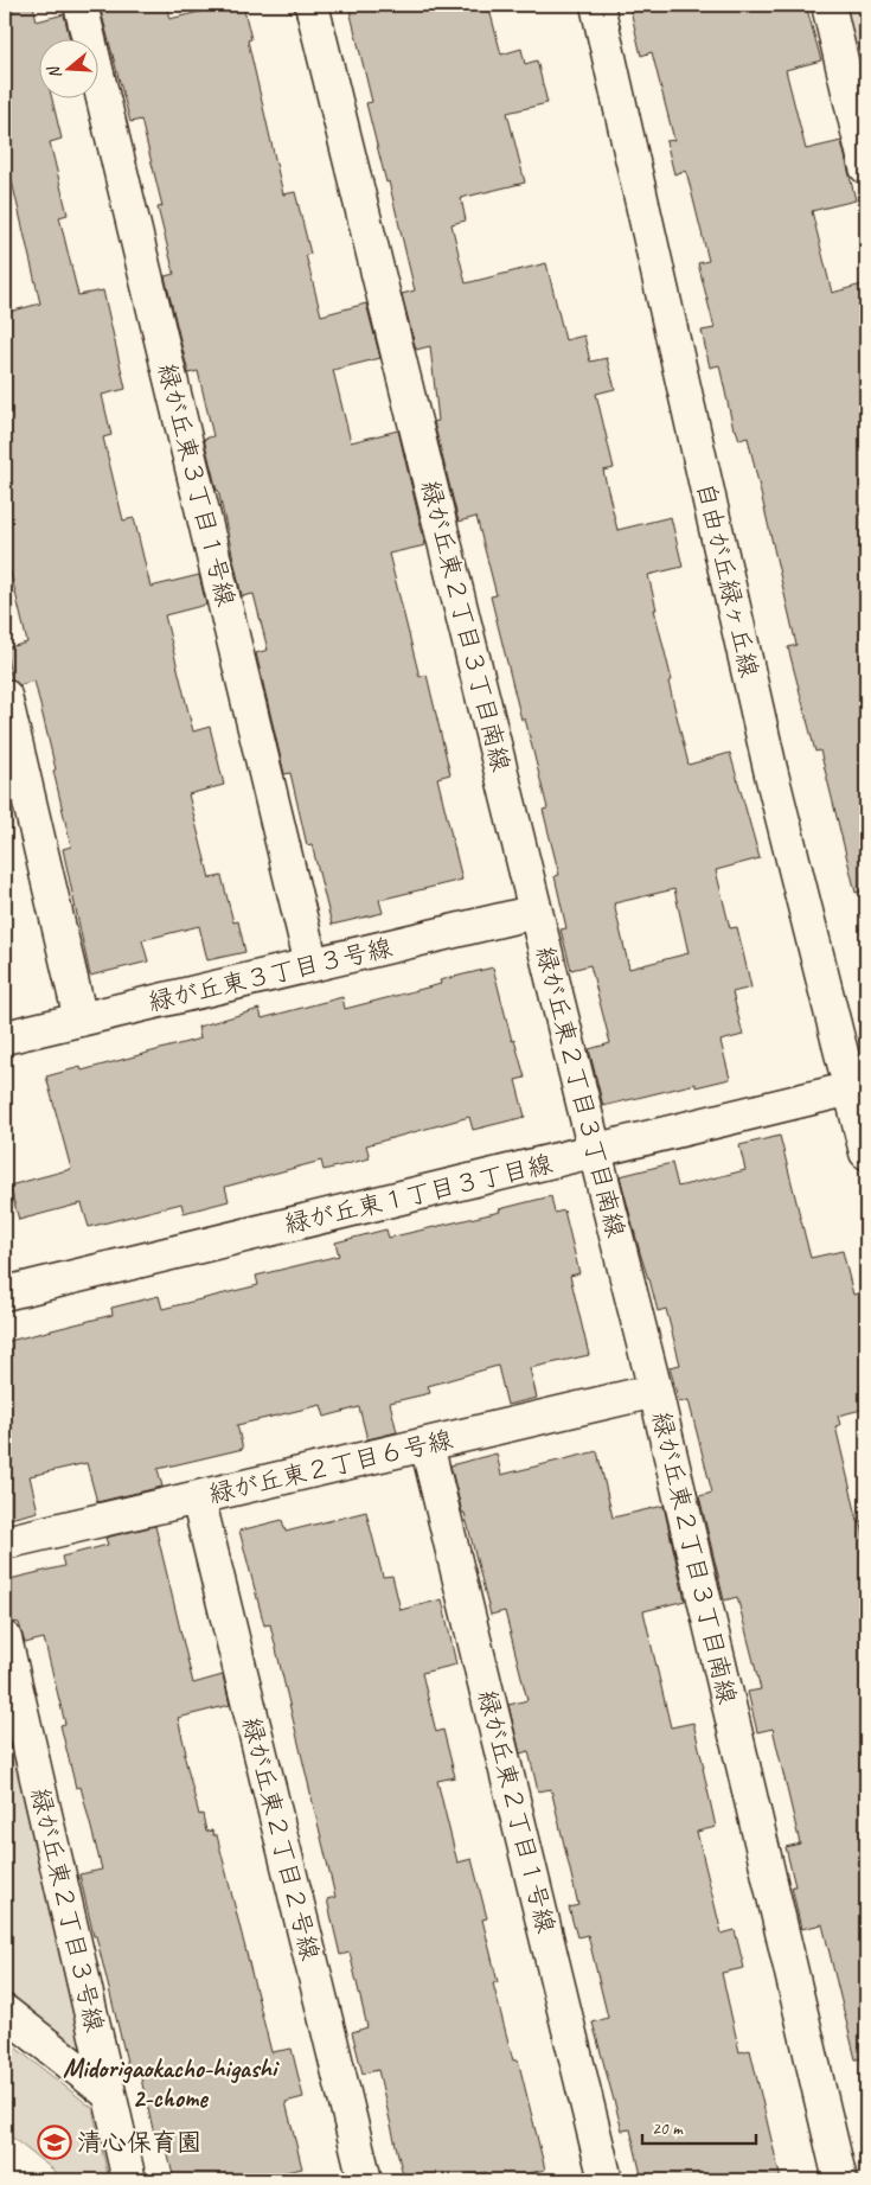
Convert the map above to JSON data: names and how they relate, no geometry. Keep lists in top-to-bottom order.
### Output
{
  "streets": {
    "street": [
      "緑が丘東３丁目１号線",
      "自由が丘緑ヶ丘線",
      "緑が丘東２丁目３丁目南線",
      "緑が丘東３丁目３号線",
      "緑が丘東１丁目３丁目線",
      "緑が丘東２丁目６号線",
      "緑が丘東２丁目１号線",
      "緑が丘東２丁目２号線",
      "緑が丘東２丁目３号線"
    ]
  },
  "crossings": [
    ["緑が丘東３丁目１号線", "緑が丘東３丁目３号線"],
    ["自由が丘緑ヶ丘線", "緑が丘東１丁目３丁目線"],
    ["緑が丘東２丁目３丁目南線", "緑が丘東３丁目３号線"],
    ["緑が丘東２丁目３丁目南線", "緑が丘東１丁目３丁目線"],
    ["緑が丘東２丁目３丁目南線", "緑が丘東２丁目６号線"],
    ["緑が丘東２丁目６号線", "緑が丘東２丁目１号線"],
    ["緑が丘東２丁目６号線", "緑が丘東２丁目２号線"]
  ],
  "districts": ["Midorigaokacho-higashi 2-chome"],
  "places": {
    "school or university": ["清心保育園"]
  },
  "scale_bar": "20 m",
  "north": "left"
}
